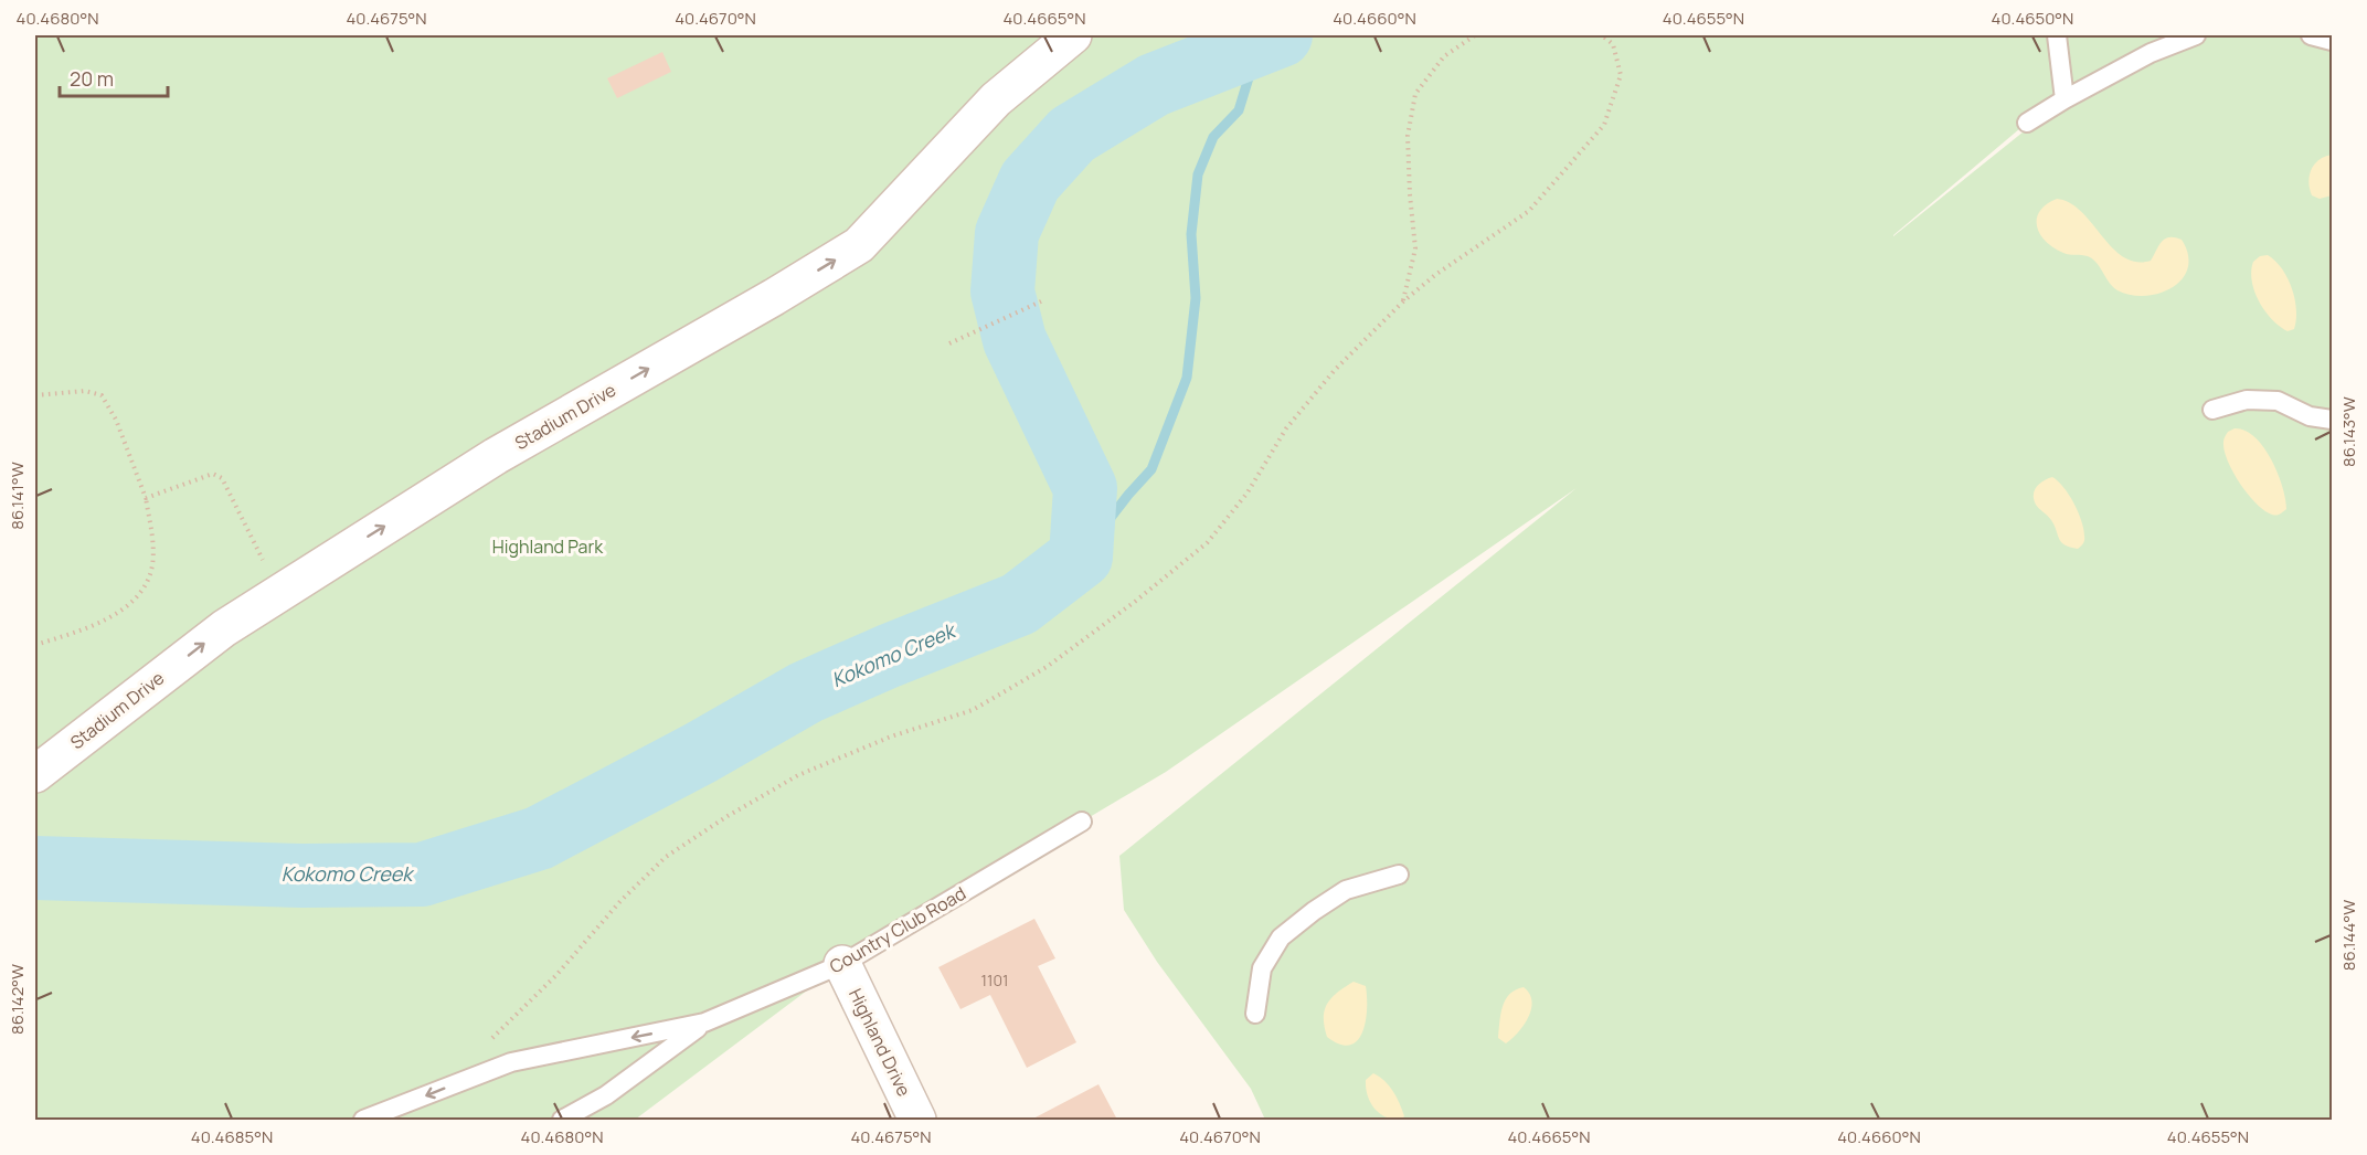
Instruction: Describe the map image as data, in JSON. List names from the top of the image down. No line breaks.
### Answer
{"streets":{"street":["Stadium Drive","Highland Drive"],"lane":["Country Club Road"]},"crossings":[["Country Club Road","Highland Drive"]],"one_way":["Stadium Drive"],"water":["Kokomo Creek"],"parks":["Highland Park"],"house_numbers":["1101"],"scale_bar":"20 m","coordinates":["40.4680°N","40.4675°N","40.4670°N","40.4665°N","40.4660°N","40.4655°N","40.4650°N","86.143°W","86.141°W","86.144°W","86.142°W","40.4685°N"]}
